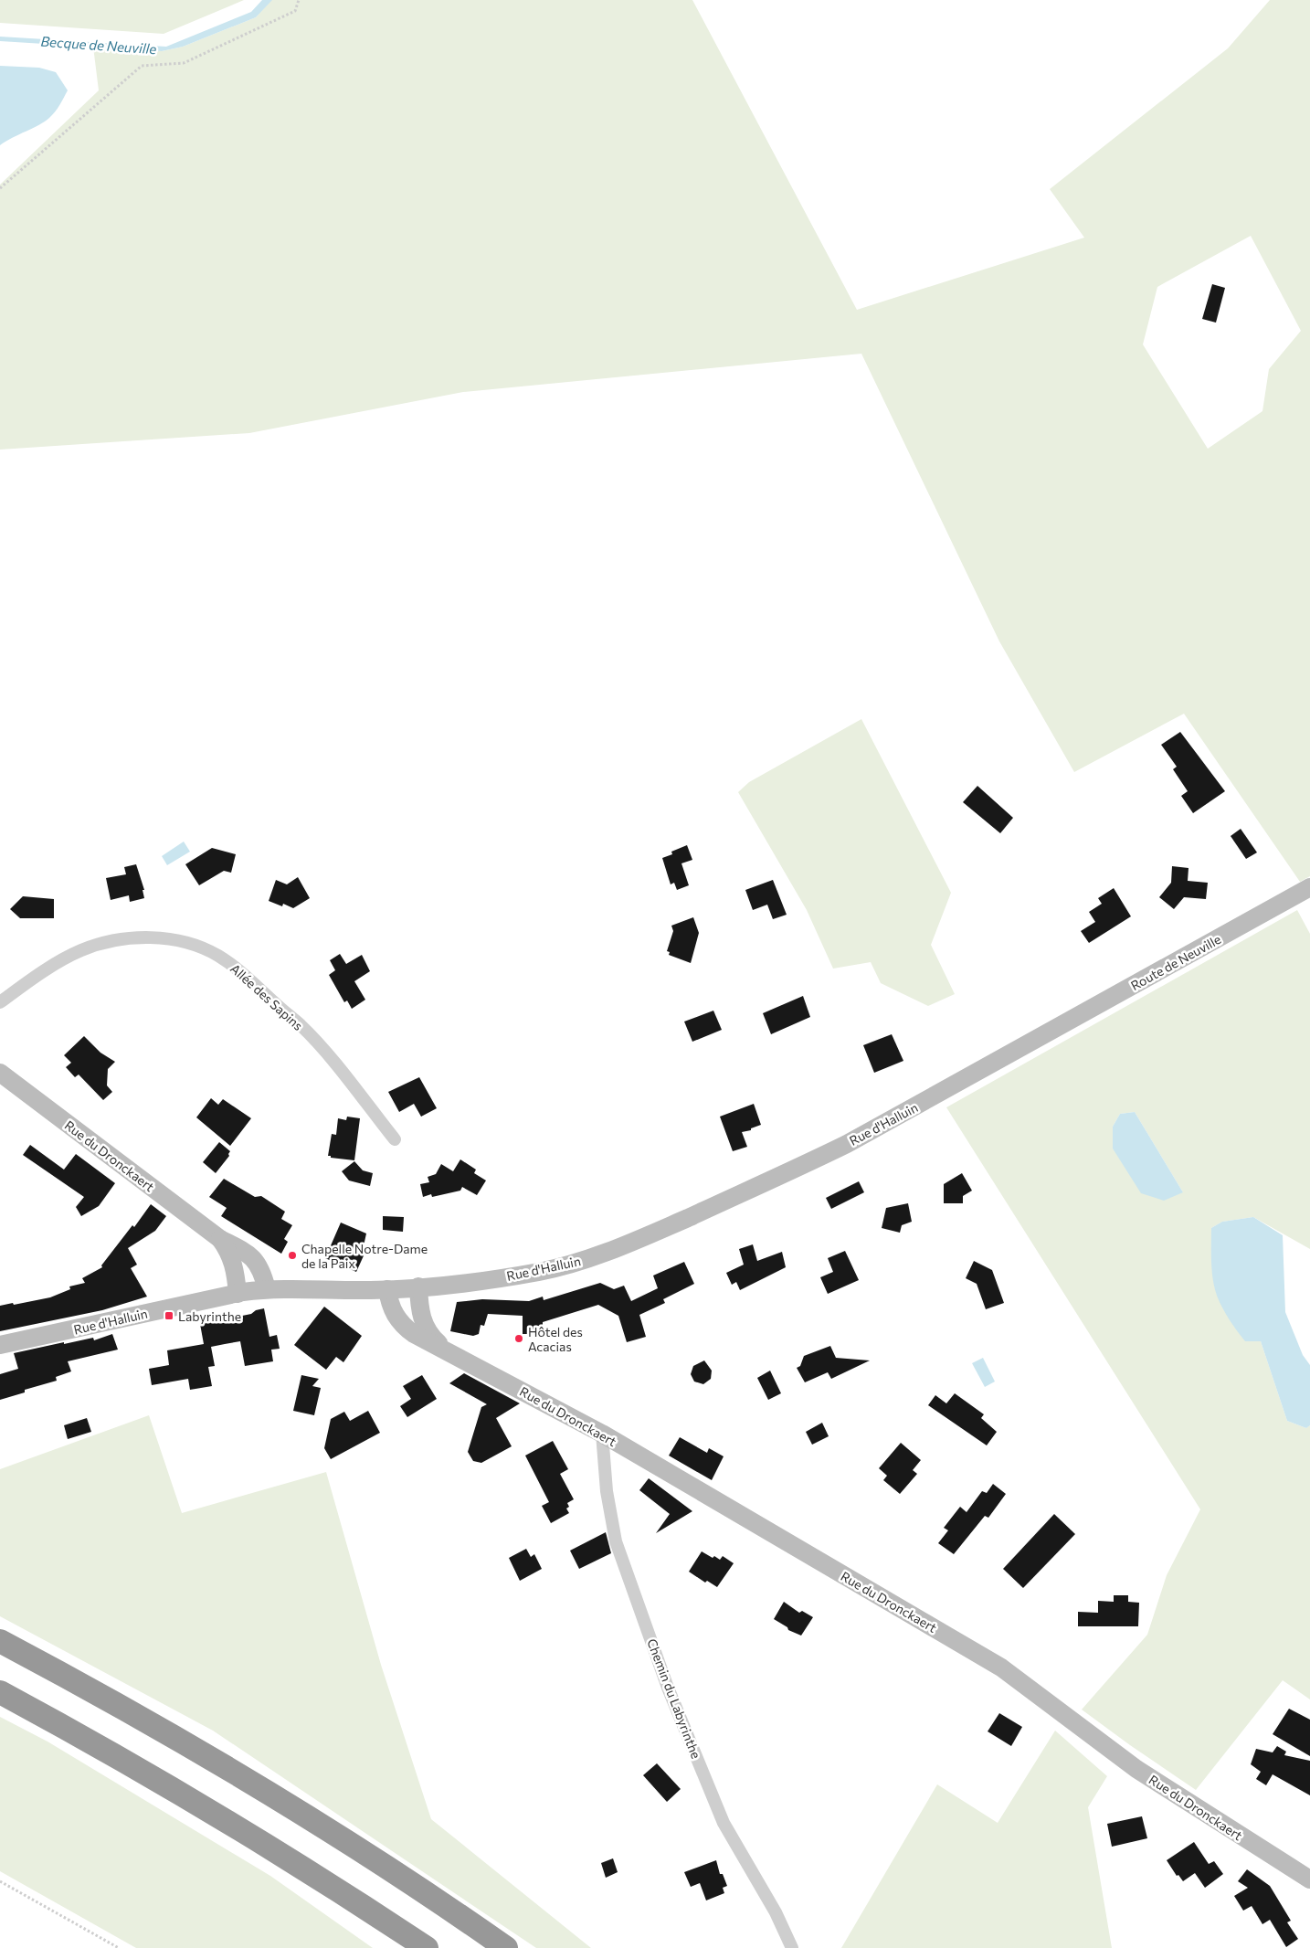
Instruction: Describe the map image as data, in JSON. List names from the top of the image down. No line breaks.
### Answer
{"streets":{"main road":["Route de Neuville","Rue d'Halluin","Rue du Dronckaert"],"street":["Allée des Sapins","Chemin du Labyrinthe"]},"crossings":[["Route de Neuville","Rue d'Halluin"],["Rue d'Halluin","Rue du Dronckaert"],["Rue du Dronckaert","Chemin du Labyrinthe"]],"water":["Becque de Neuville"],"places":{"other":["Chapelle Notre-Dame de la Paix","Hôtel des Acacias"],"transit":["Labyrinthe"]}}
